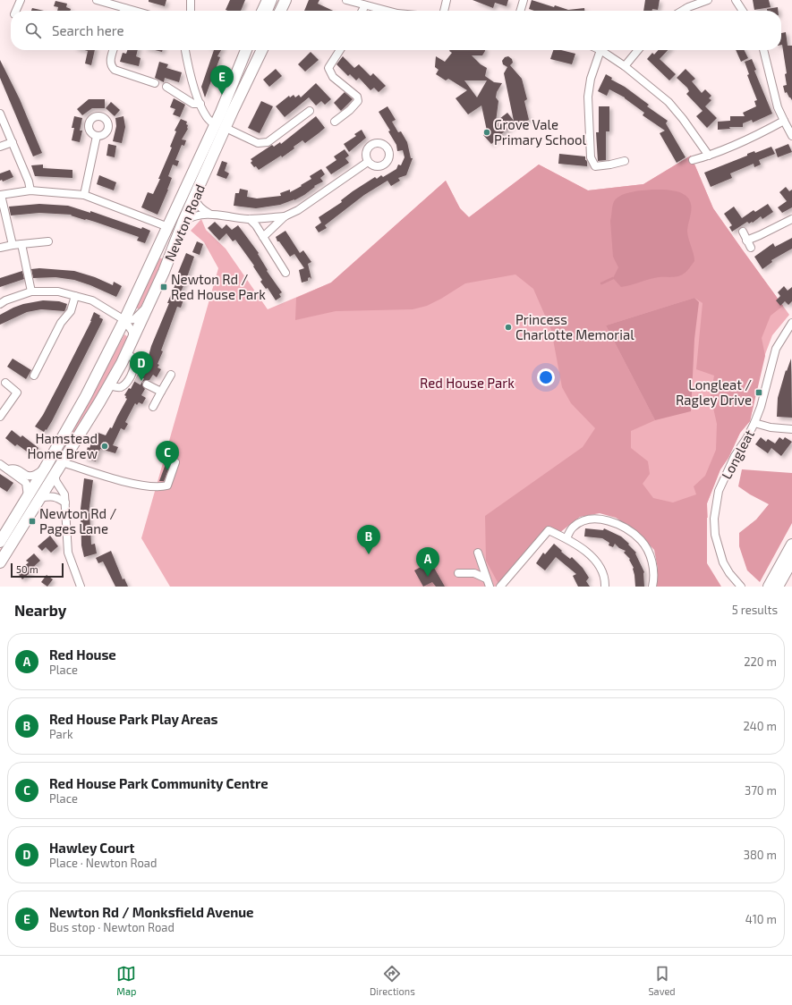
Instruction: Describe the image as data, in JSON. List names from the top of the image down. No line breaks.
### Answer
{"streets":{"highway":["Newton Road"],"street":["Longleat"]},"parks":["Red House Park"],"places":{"other":["Grove Vale Primary School","Princess Charlotte Memorial","Hamstead Home Brew"],"transit":["Newton Rd / Red House Park","Longleat / Ragley Drive","Newton Rd / Pages Lane"]},"scale_bar":"50 m","page":{"search":"Search here","pins":["E","D","C","B","A"],"scale":"50 m","heading":["Nearby","5 results"],"list":[{"mark":"A","name":"Red House","note":"Place","value":"220 m"},{"mark":"B","name":"Red House Park Play Areas","note":"Park","value":"240 m"},{"mark":"C","name":"Red House Park Community Centre","note":"Place","value":"370 m"},{"mark":"D","name":"Hawley Court","note":"Place · Newton Road","value":"380 m"},{"mark":"E","name":"Newton Rd / Monksfield Avenue","note":"Bus stop · Newton Road","value":"410 m"}],"nav":["Map","Directions","Saved"]}}
